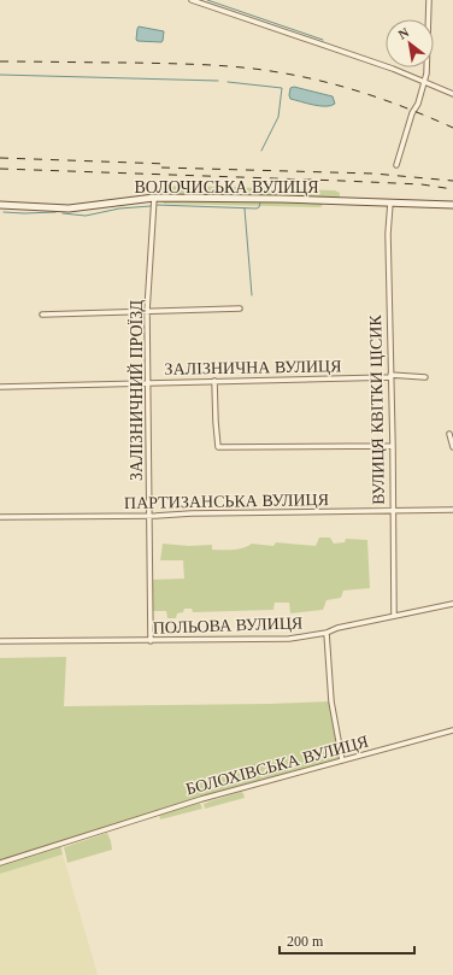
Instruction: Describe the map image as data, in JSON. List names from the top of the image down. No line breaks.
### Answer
{"streets":{"main road":["ВОЛОЧИСЬКА ВУЛИЦЯ"],"street":["ЗАЛІЗНИЧНА ВУЛИЦЯ","ЗАЛІЗНИЧНИЙ ПРОЇЗД","ВУЛИЦЯ КВІТКИ ЦІСИК","ПАРТИЗАНСЬКА ВУЛИЦЯ","ПОЛЬОВА ВУЛИЦЯ","БОЛОХІВСЬКА ВУЛИЦЯ"]},"crossings":[["ВОЛОЧИСЬКА ВУЛИЦЯ","ЗАЛІЗНИЧНИЙ ПРОЇЗД"],["ВОЛОЧИСЬКА ВУЛИЦЯ","ВУЛИЦЯ КВІТКИ ЦІСИК"],["ЗАЛІЗНИЧНА ВУЛИЦЯ","ЗАЛІЗНИЧНИЙ ПРОЇЗД"],["ЗАЛІЗНИЧНА ВУЛИЦЯ","ВУЛИЦЯ КВІТКИ ЦІСИК"],["ЗАЛІЗНИЧНИЙ ПРОЇЗД","ПАРТИЗАНСЬКА ВУЛИЦЯ"],["ЗАЛІЗНИЧНИЙ ПРОЇЗД","ПОЛЬОВА ВУЛИЦЯ"],["ВУЛИЦЯ КВІТКИ ЦІСИК","ПАРТИЗАНСЬКА ВУЛИЦЯ"],["ВУЛИЦЯ КВІТКИ ЦІСИК","ПОЛЬОВА ВУЛИЦЯ"]],"scale_bar":"200 m","north":"top left"}
